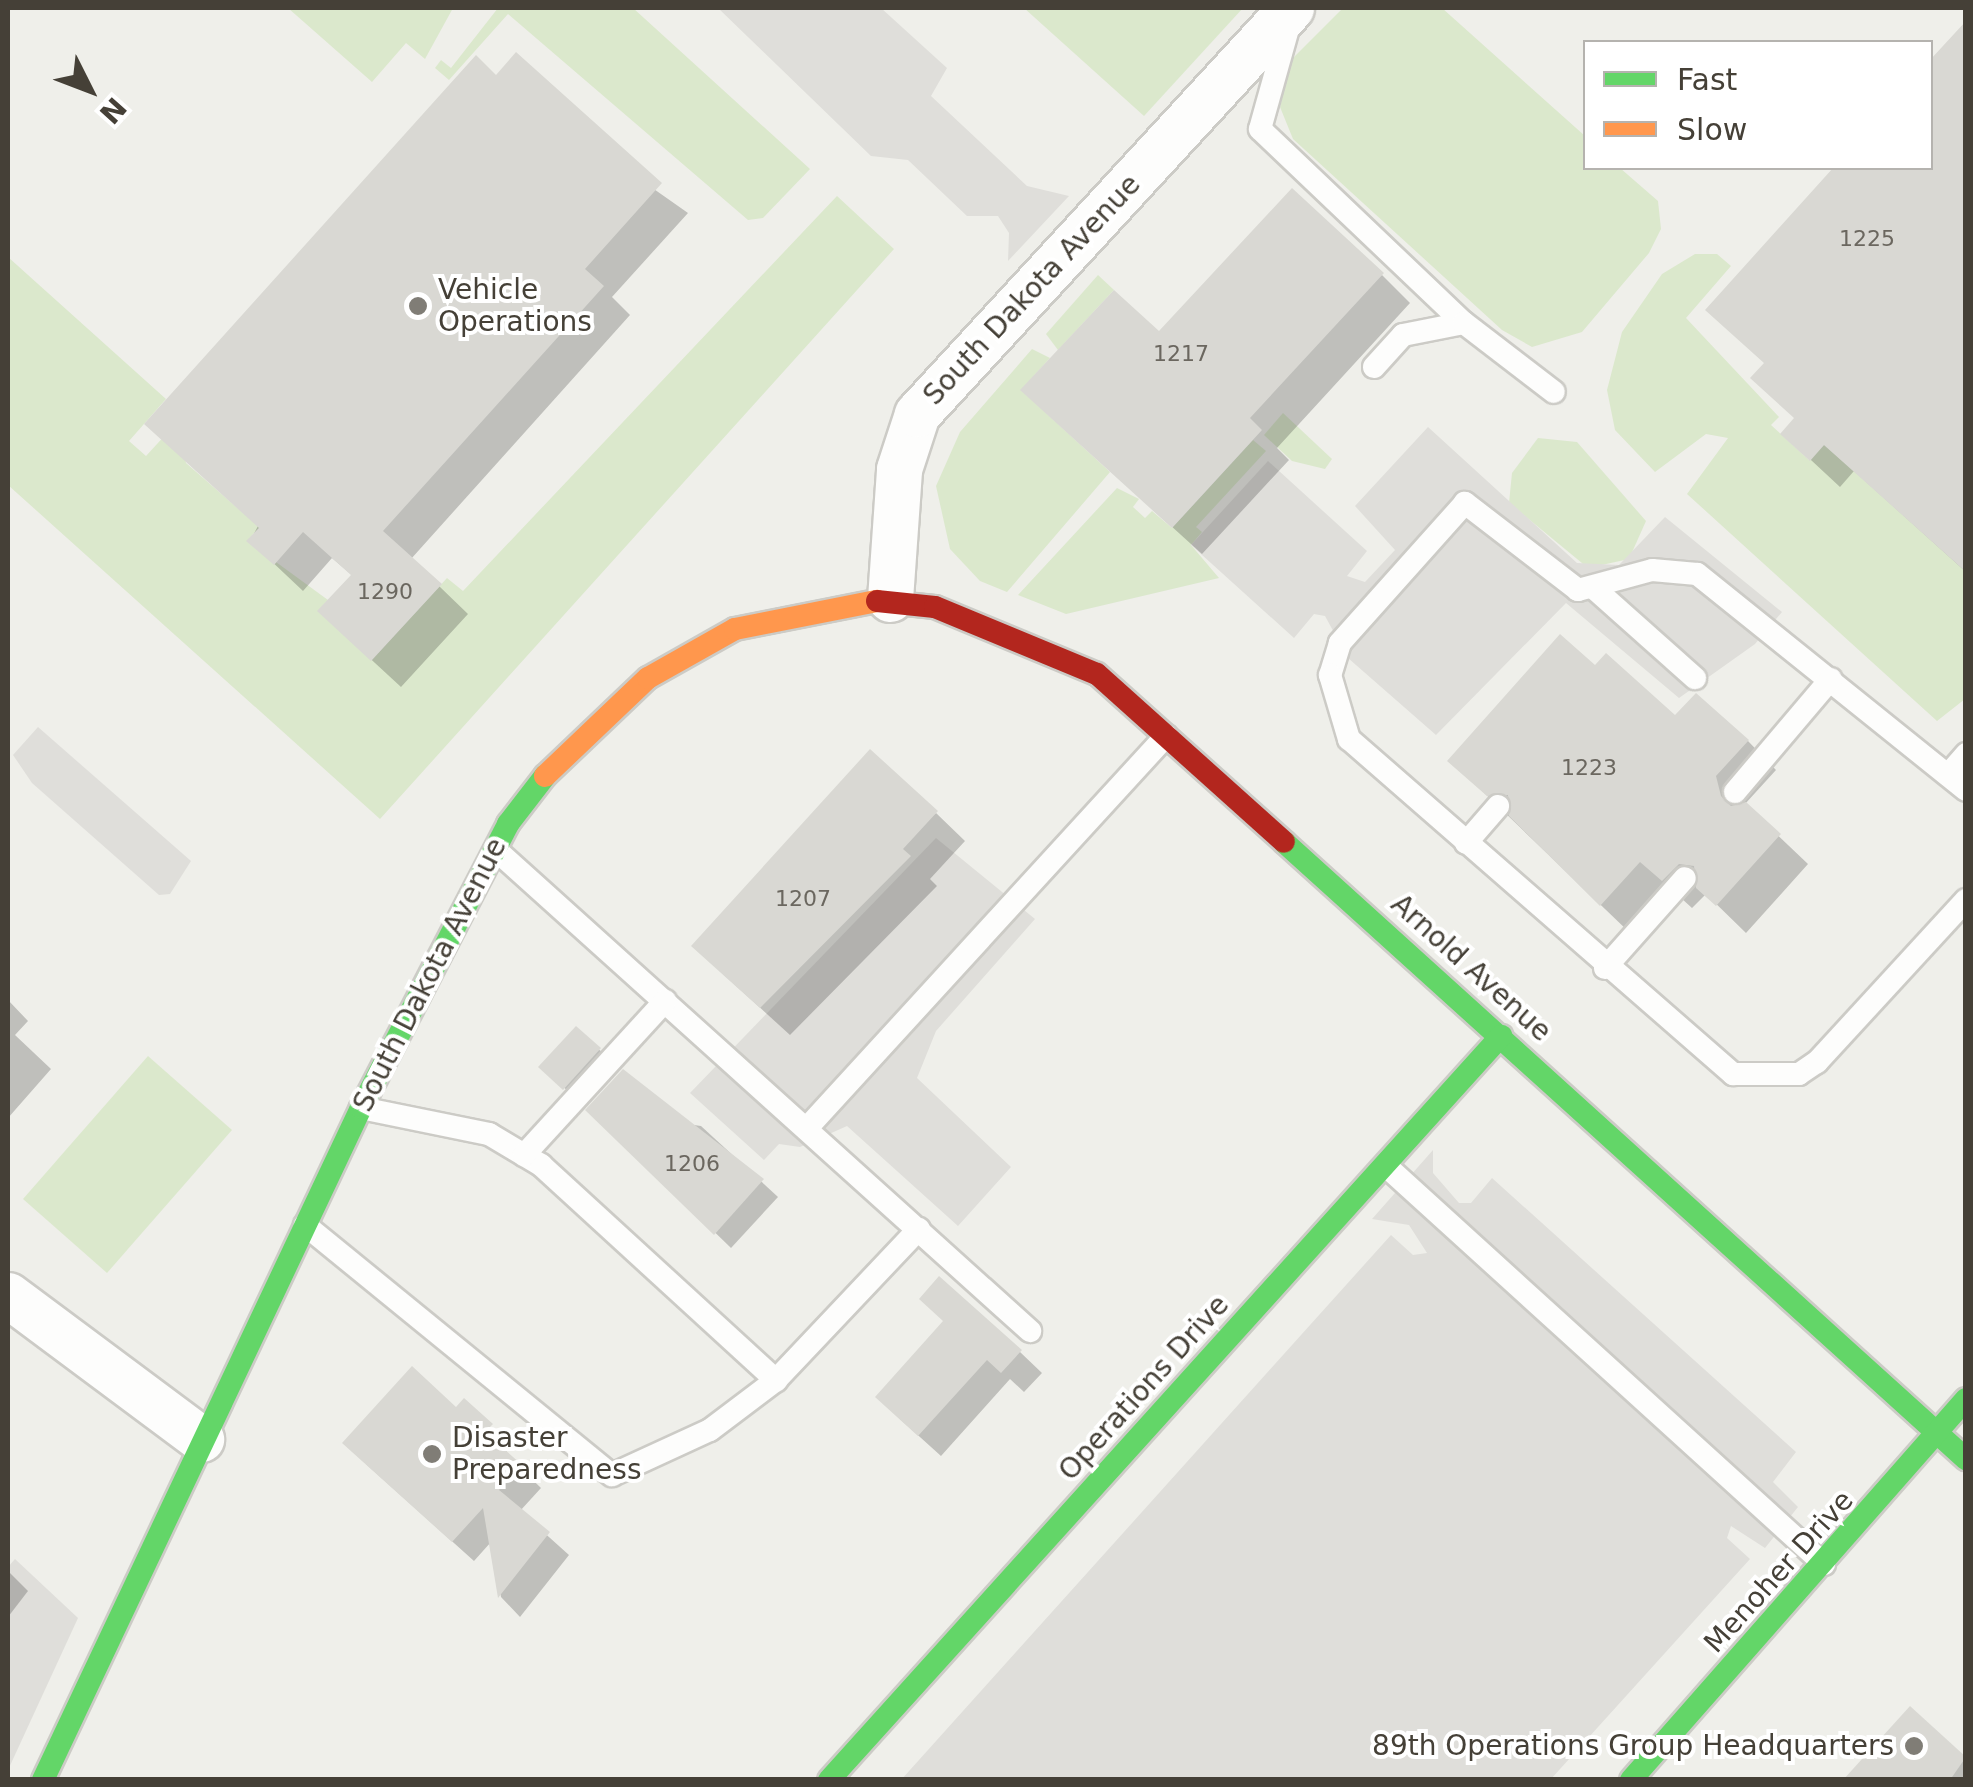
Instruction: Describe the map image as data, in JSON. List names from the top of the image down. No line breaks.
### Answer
{"streets":{"street":["South Dakota Avenue","Arnold Avenue","Operations Drive","Menoher Drive"]},"crossings":[["South Dakota Avenue","Arnold Avenue"],["Arnold Avenue","Operations Drive"],["Arnold Avenue","Menoher Drive"]],"places":["Vehicle Operations","Disaster Preparedness","89th Operations Group Headquarters"],"house_numbers":["1225","1217","1290","1223","1207","1206"],"legend":["Fast","Slow"],"north":"bottom right"}
